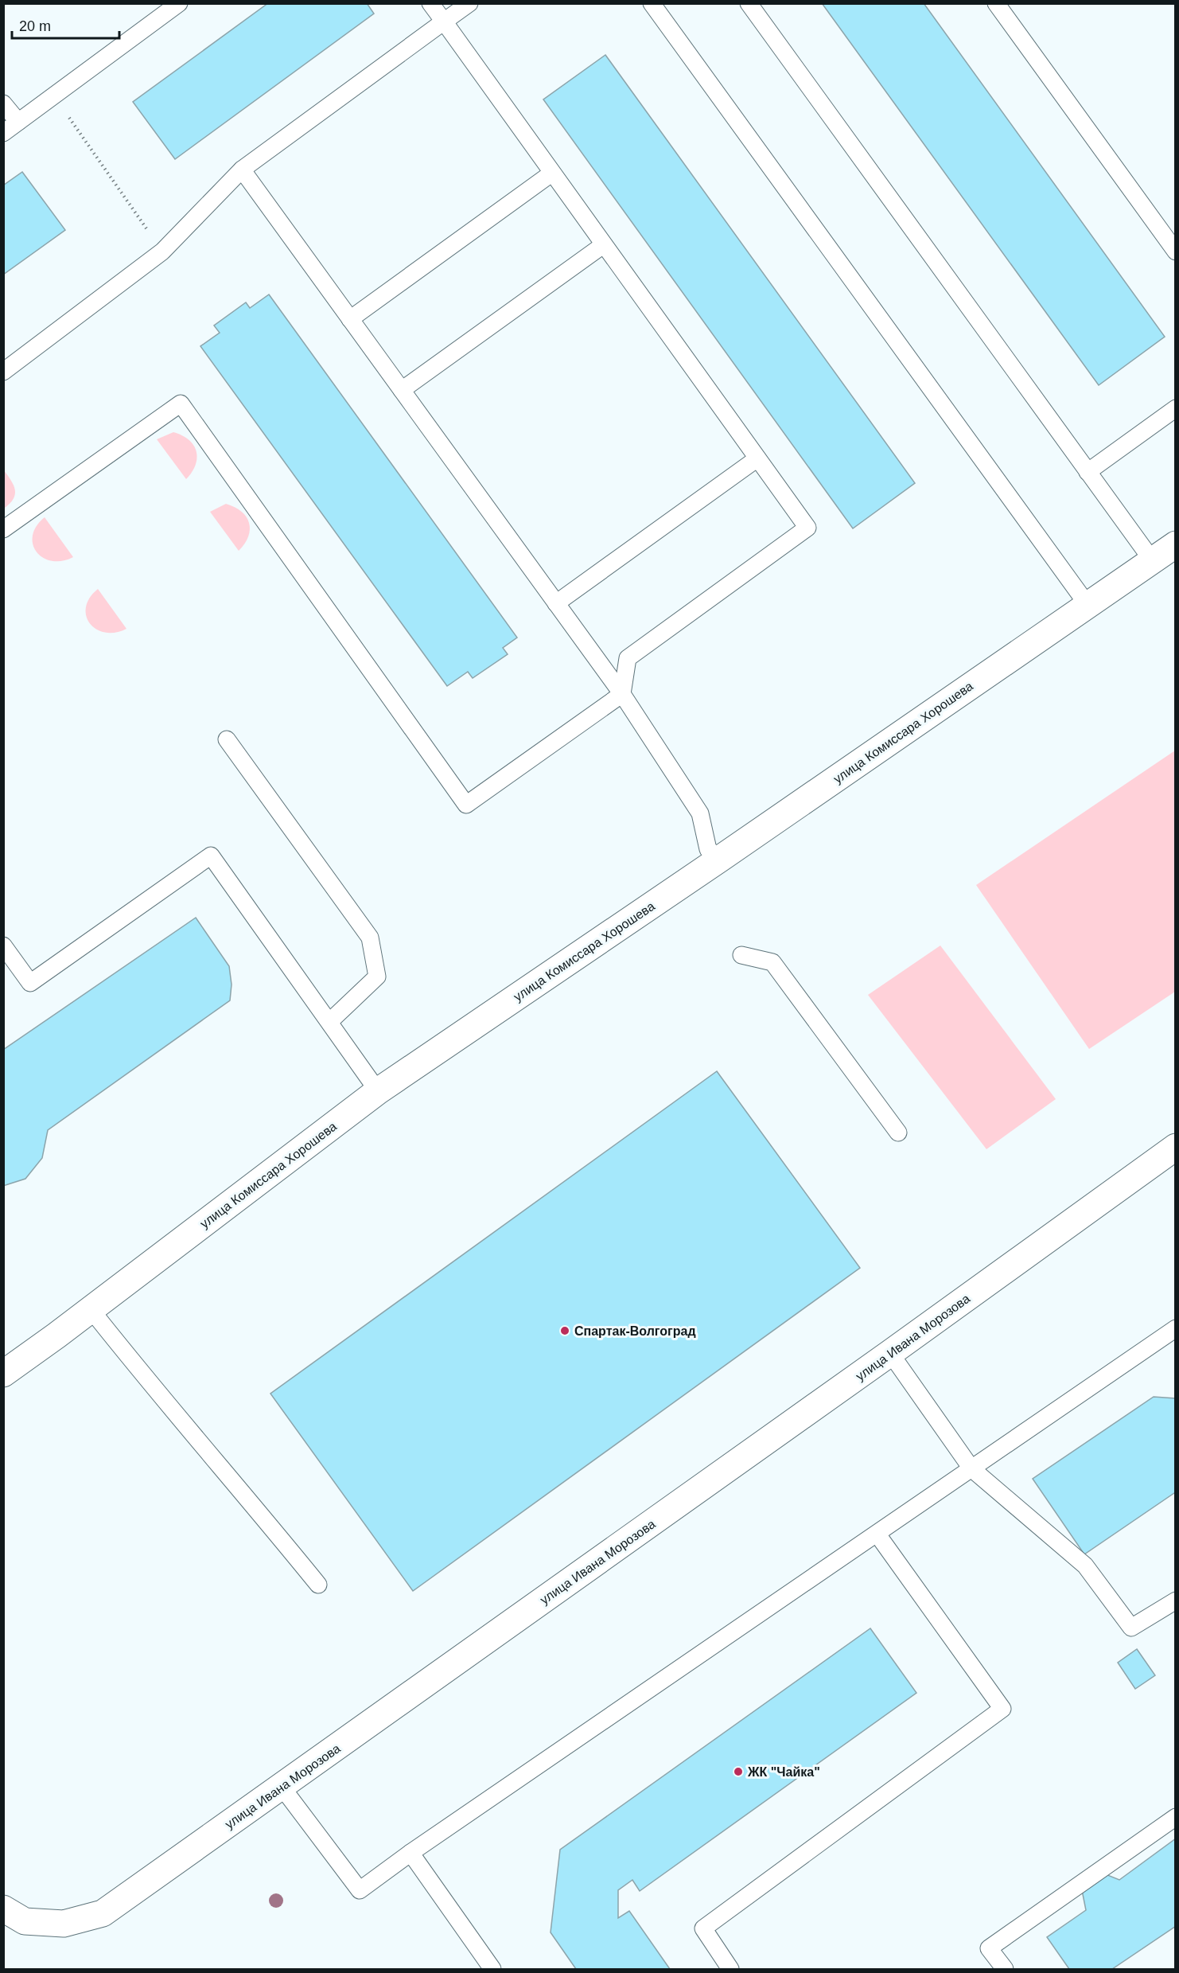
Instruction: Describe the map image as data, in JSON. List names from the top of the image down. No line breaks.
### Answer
{"streets":{"street":["улица Комиссара Хорошева","улица Ивана Морозова"]},"places":["Спартак-Волгоград","ЖК \"Чайка\""],"scale_bar":"20 m"}
